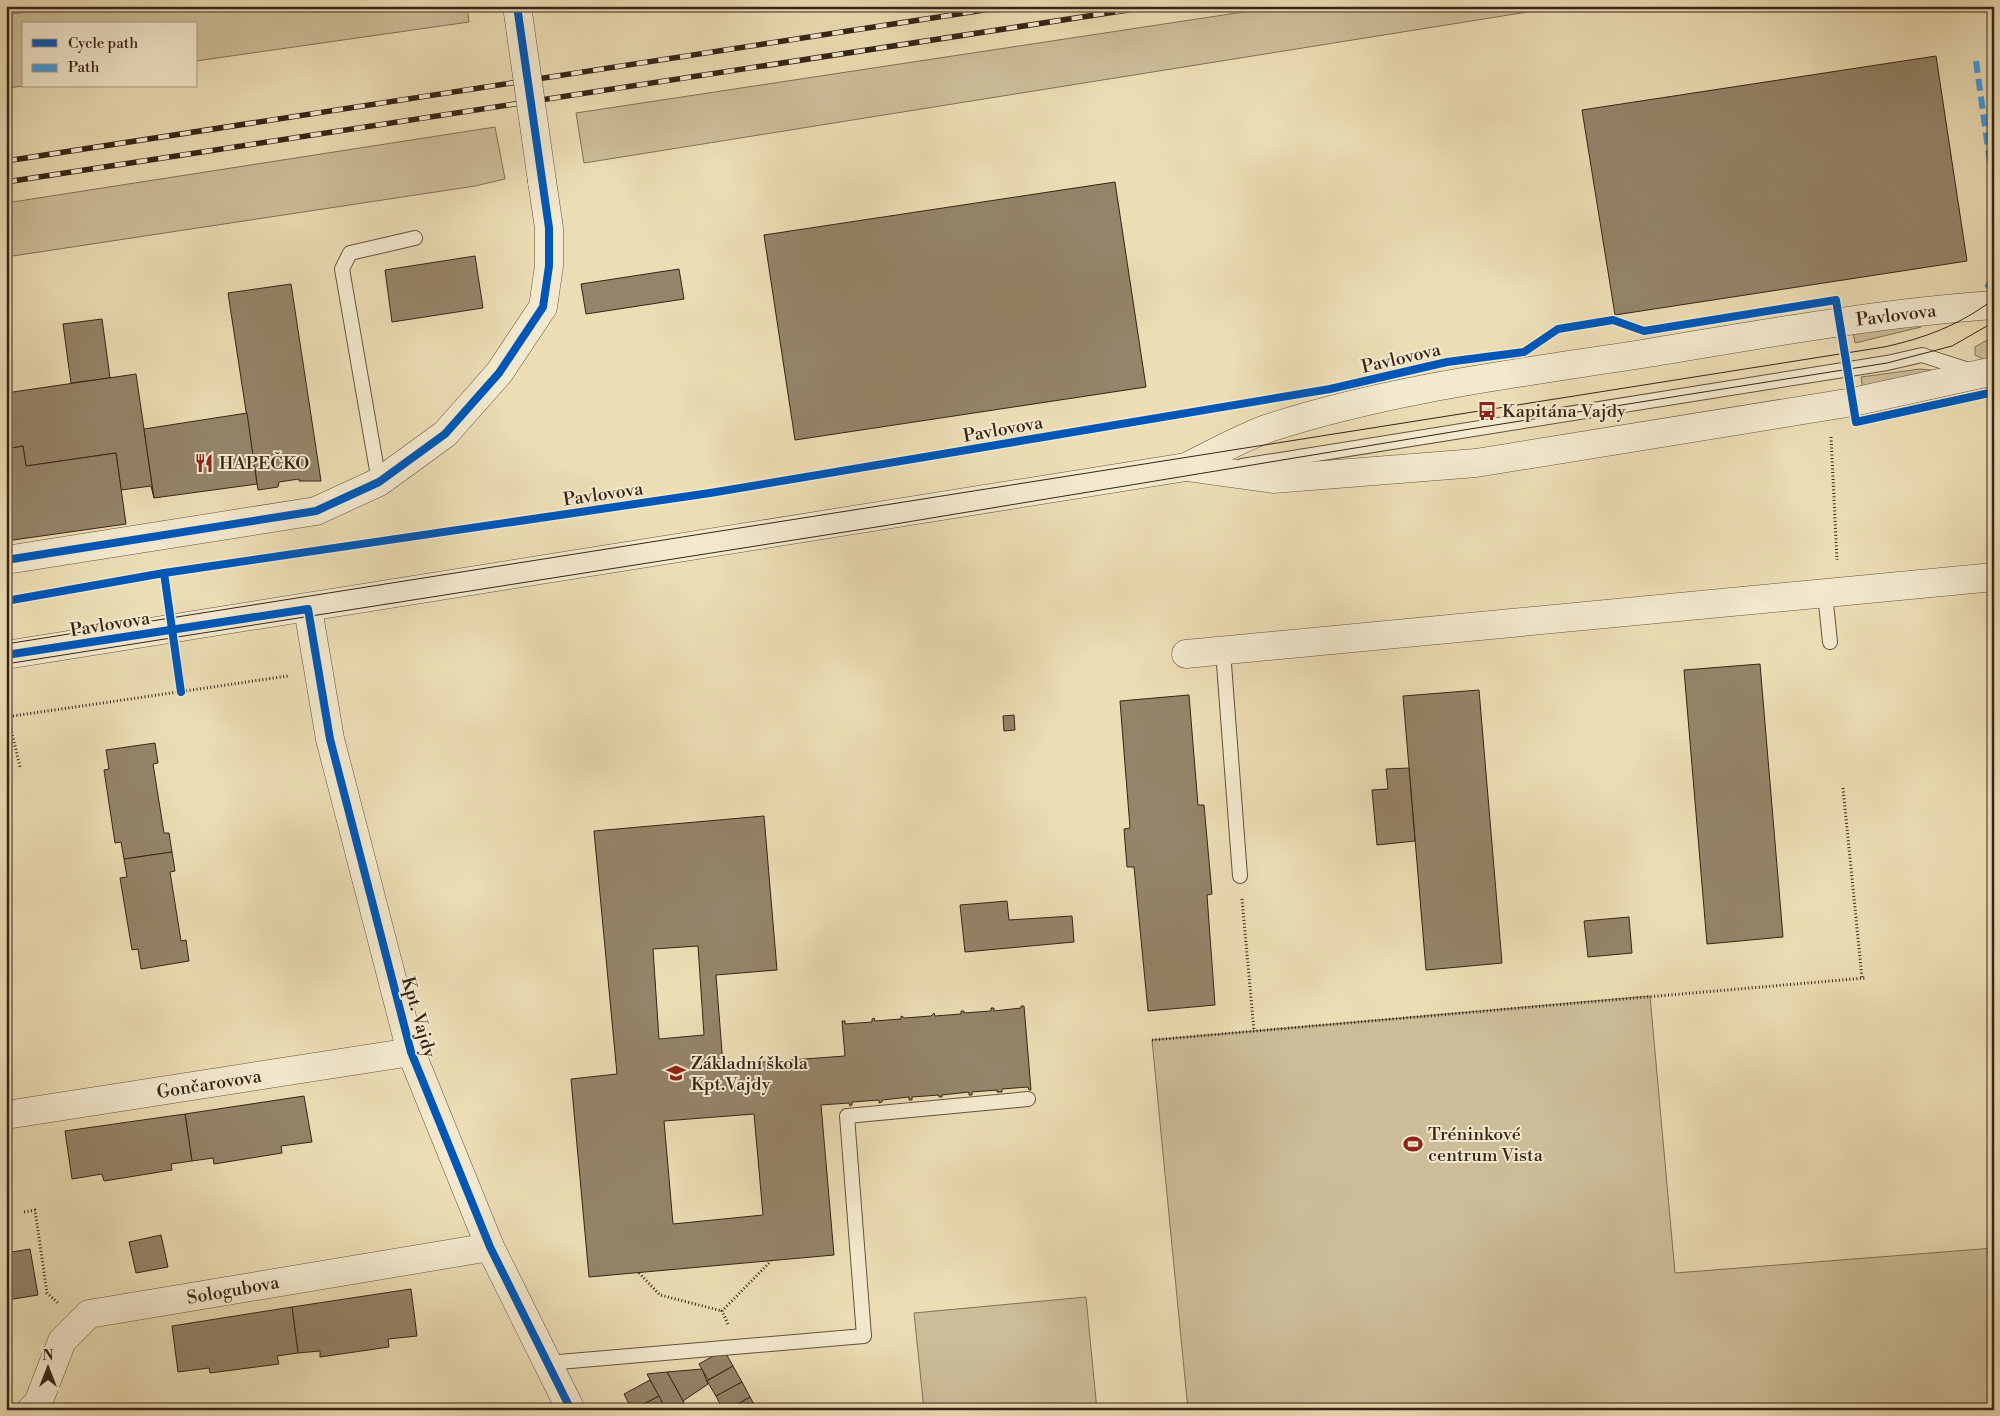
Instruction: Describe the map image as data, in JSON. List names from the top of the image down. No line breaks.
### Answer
{"streets":{"street":["Pavlovova","Kpt. Vajdy","Gončarovova","Sologubova"]},"crossings":[["Pavlovova","Kpt. Vajdy"],["Kpt. Vajdy","Gončarovova"],["Kpt. Vajdy","Sologubova"]],"places":{"bus stop":["Kapitána Vajdy"],"restaurant":["HAPEČKO"],"school or university":["Základní škola Kpt.Vajdy"],"sports":["Tréninkové centrum Vista"]},"legend":["Cycle path","Path"],"north":"top"}
